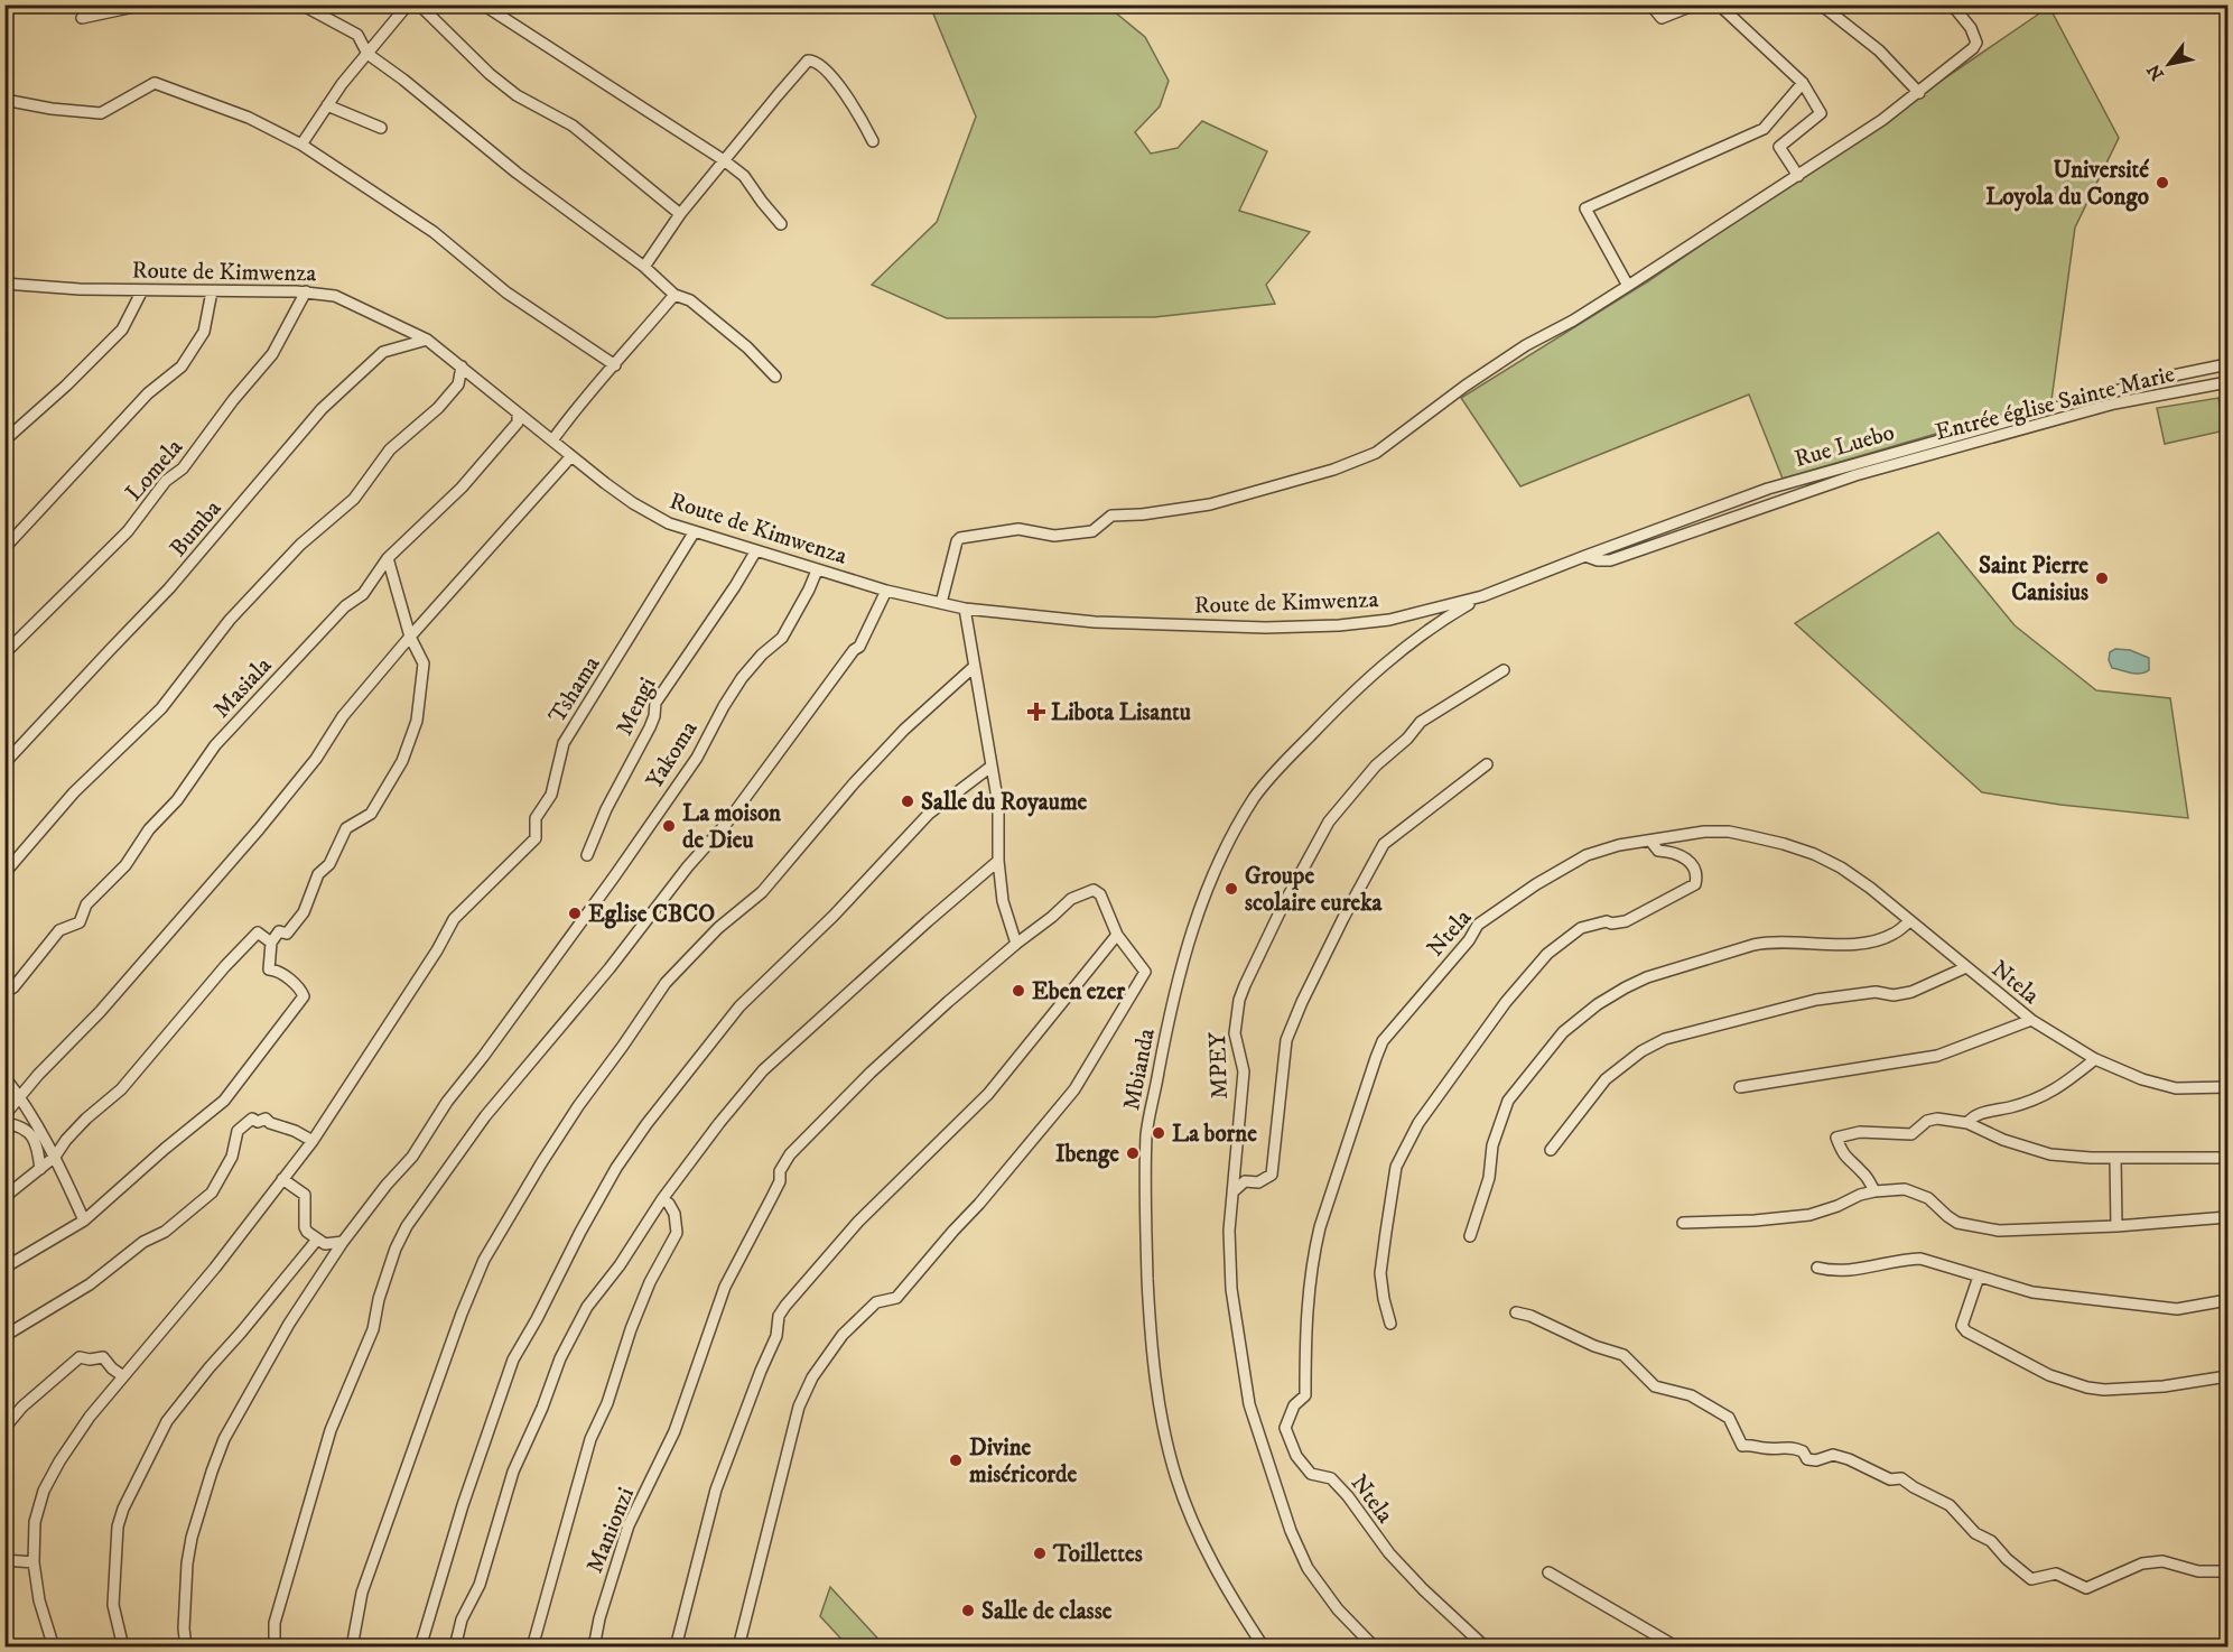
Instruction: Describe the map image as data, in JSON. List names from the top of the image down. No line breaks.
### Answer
{"streets":{"street":["Route de Kimwenza","Entrée église Sainte Marie","Rue Luebo","Lomela","Bumba","Masiala","Tshama","Mengi","Yakoma","Ntela","MPEY","Mbianda","Manionzi"]},"crossings":[["Route de Kimwenza","Rue Luebo"],["Route de Kimwenza","Lomela"],["Route de Kimwenza","Bumba"],["Route de Kimwenza","Masiala"],["Route de Kimwenza","Tshama"],["Route de Kimwenza","Mengi"],["Route de Kimwenza","Yakoma"],["Route de Kimwenza","Mbianda"],["Entrée église Sainte Marie","Rue Luebo"],["Rue Luebo","Mbianda"]],"places":{"other":["Université Loyola du Congo","Saint Pierre Canisius","Salle du Royaume","La moison de Dieu","Groupe scolaire eureka","Eglise CBCO","Eben ezer","La borne","Ibenge","Divine miséricorde","Toillettes","Salle de classe"],"health":["Libota Lisantu"]},"north":"bottom left"}
